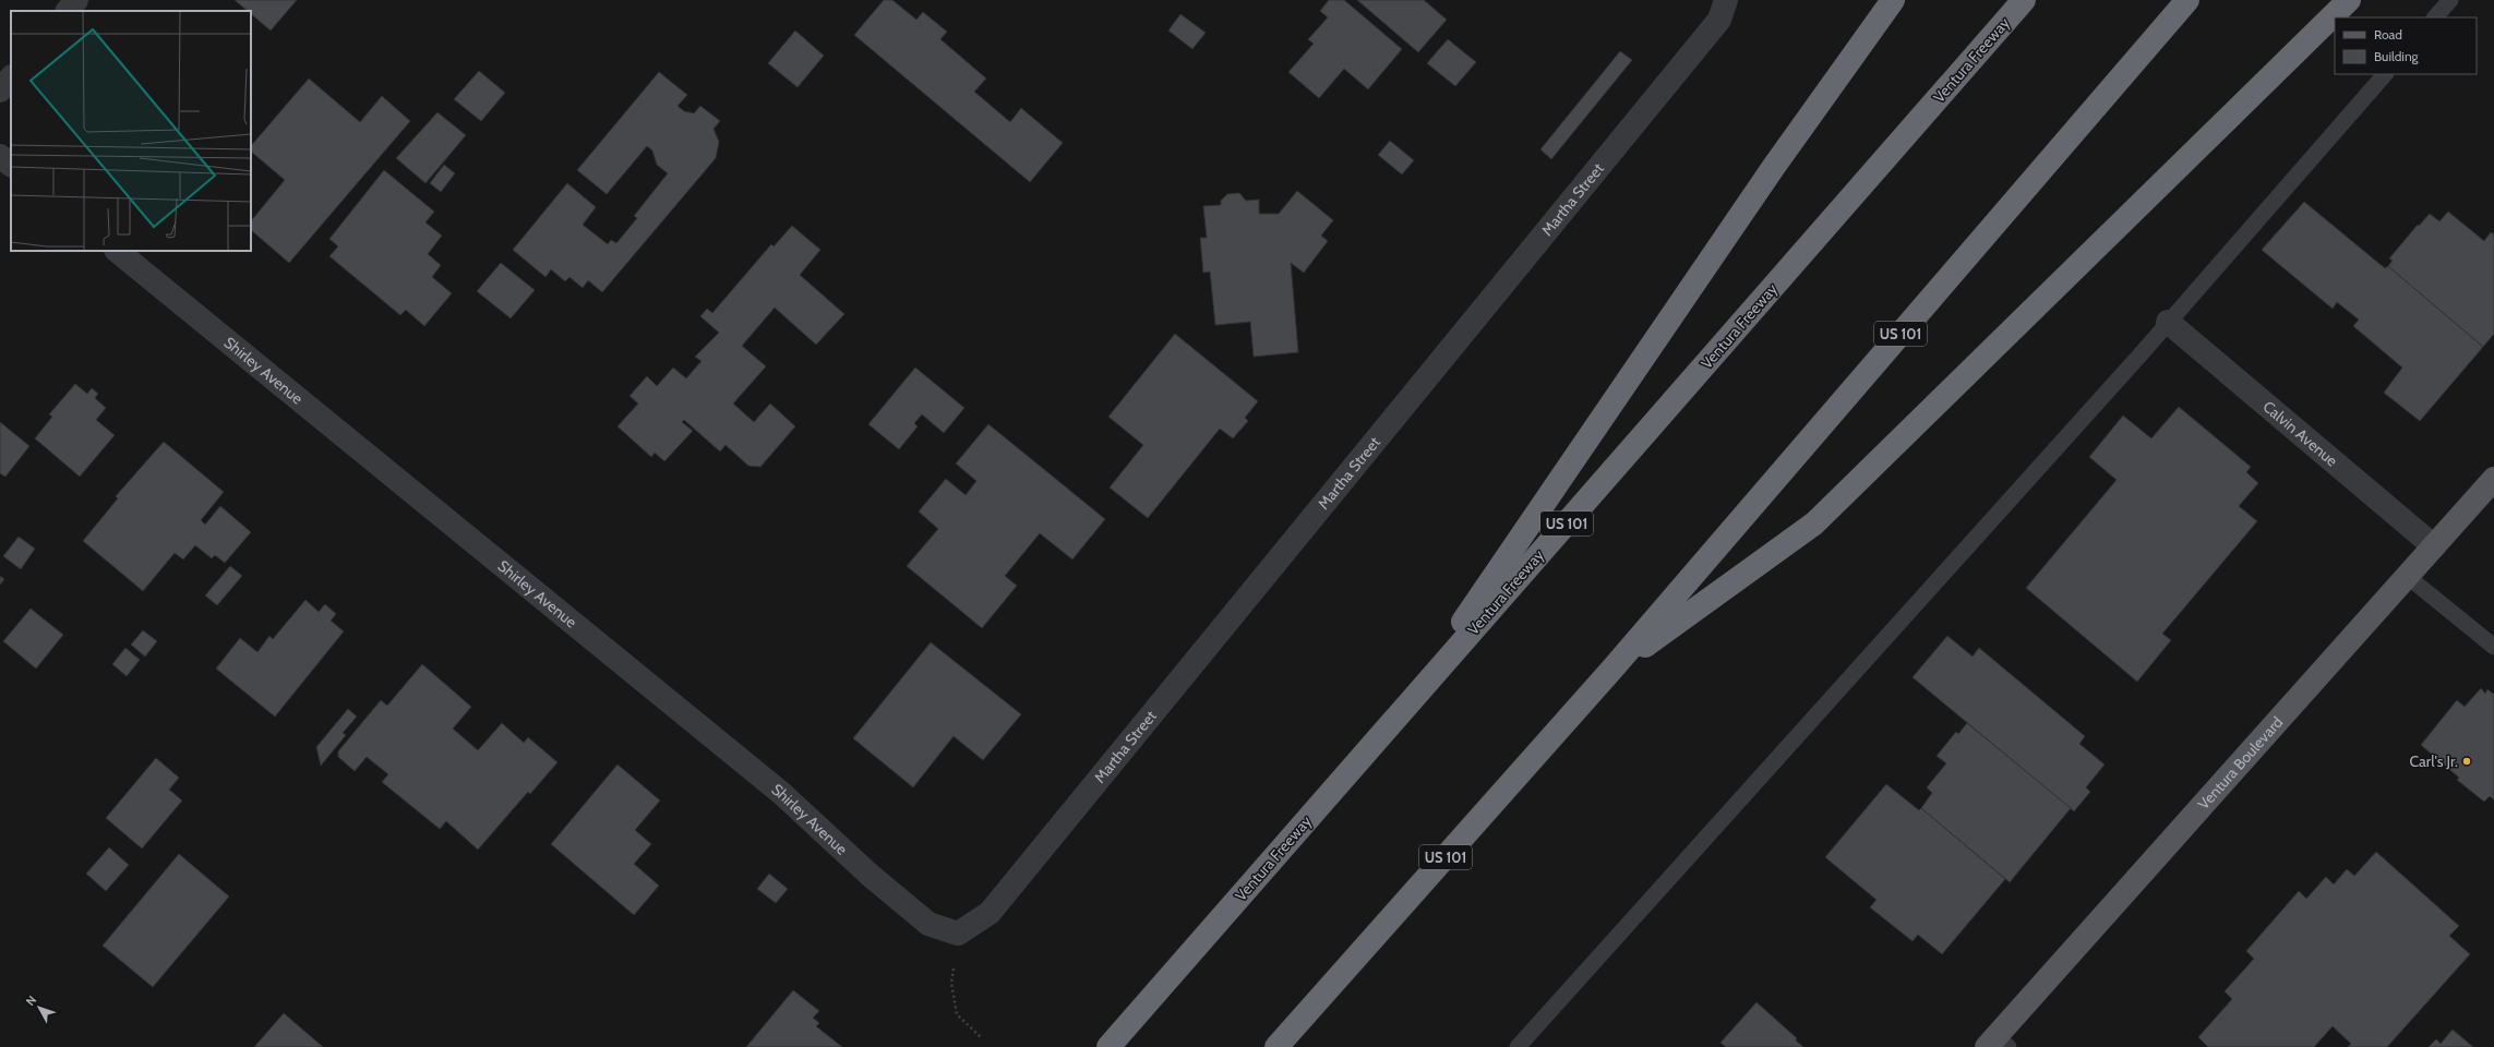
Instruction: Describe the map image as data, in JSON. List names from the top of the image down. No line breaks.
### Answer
{"streets":{"highway":["Ventura Freeway","US 101"],"main road":["Ventura Boulevard"],"street":["Martha Street","Shirley Avenue","Calvin Avenue"]},"crossings":[["Martha Street","Shirley Avenue"],["Calvin Avenue","Ventura Boulevard"]],"places":["Carl's Jr."],"legend":["Road","Building"],"north":"top left"}
